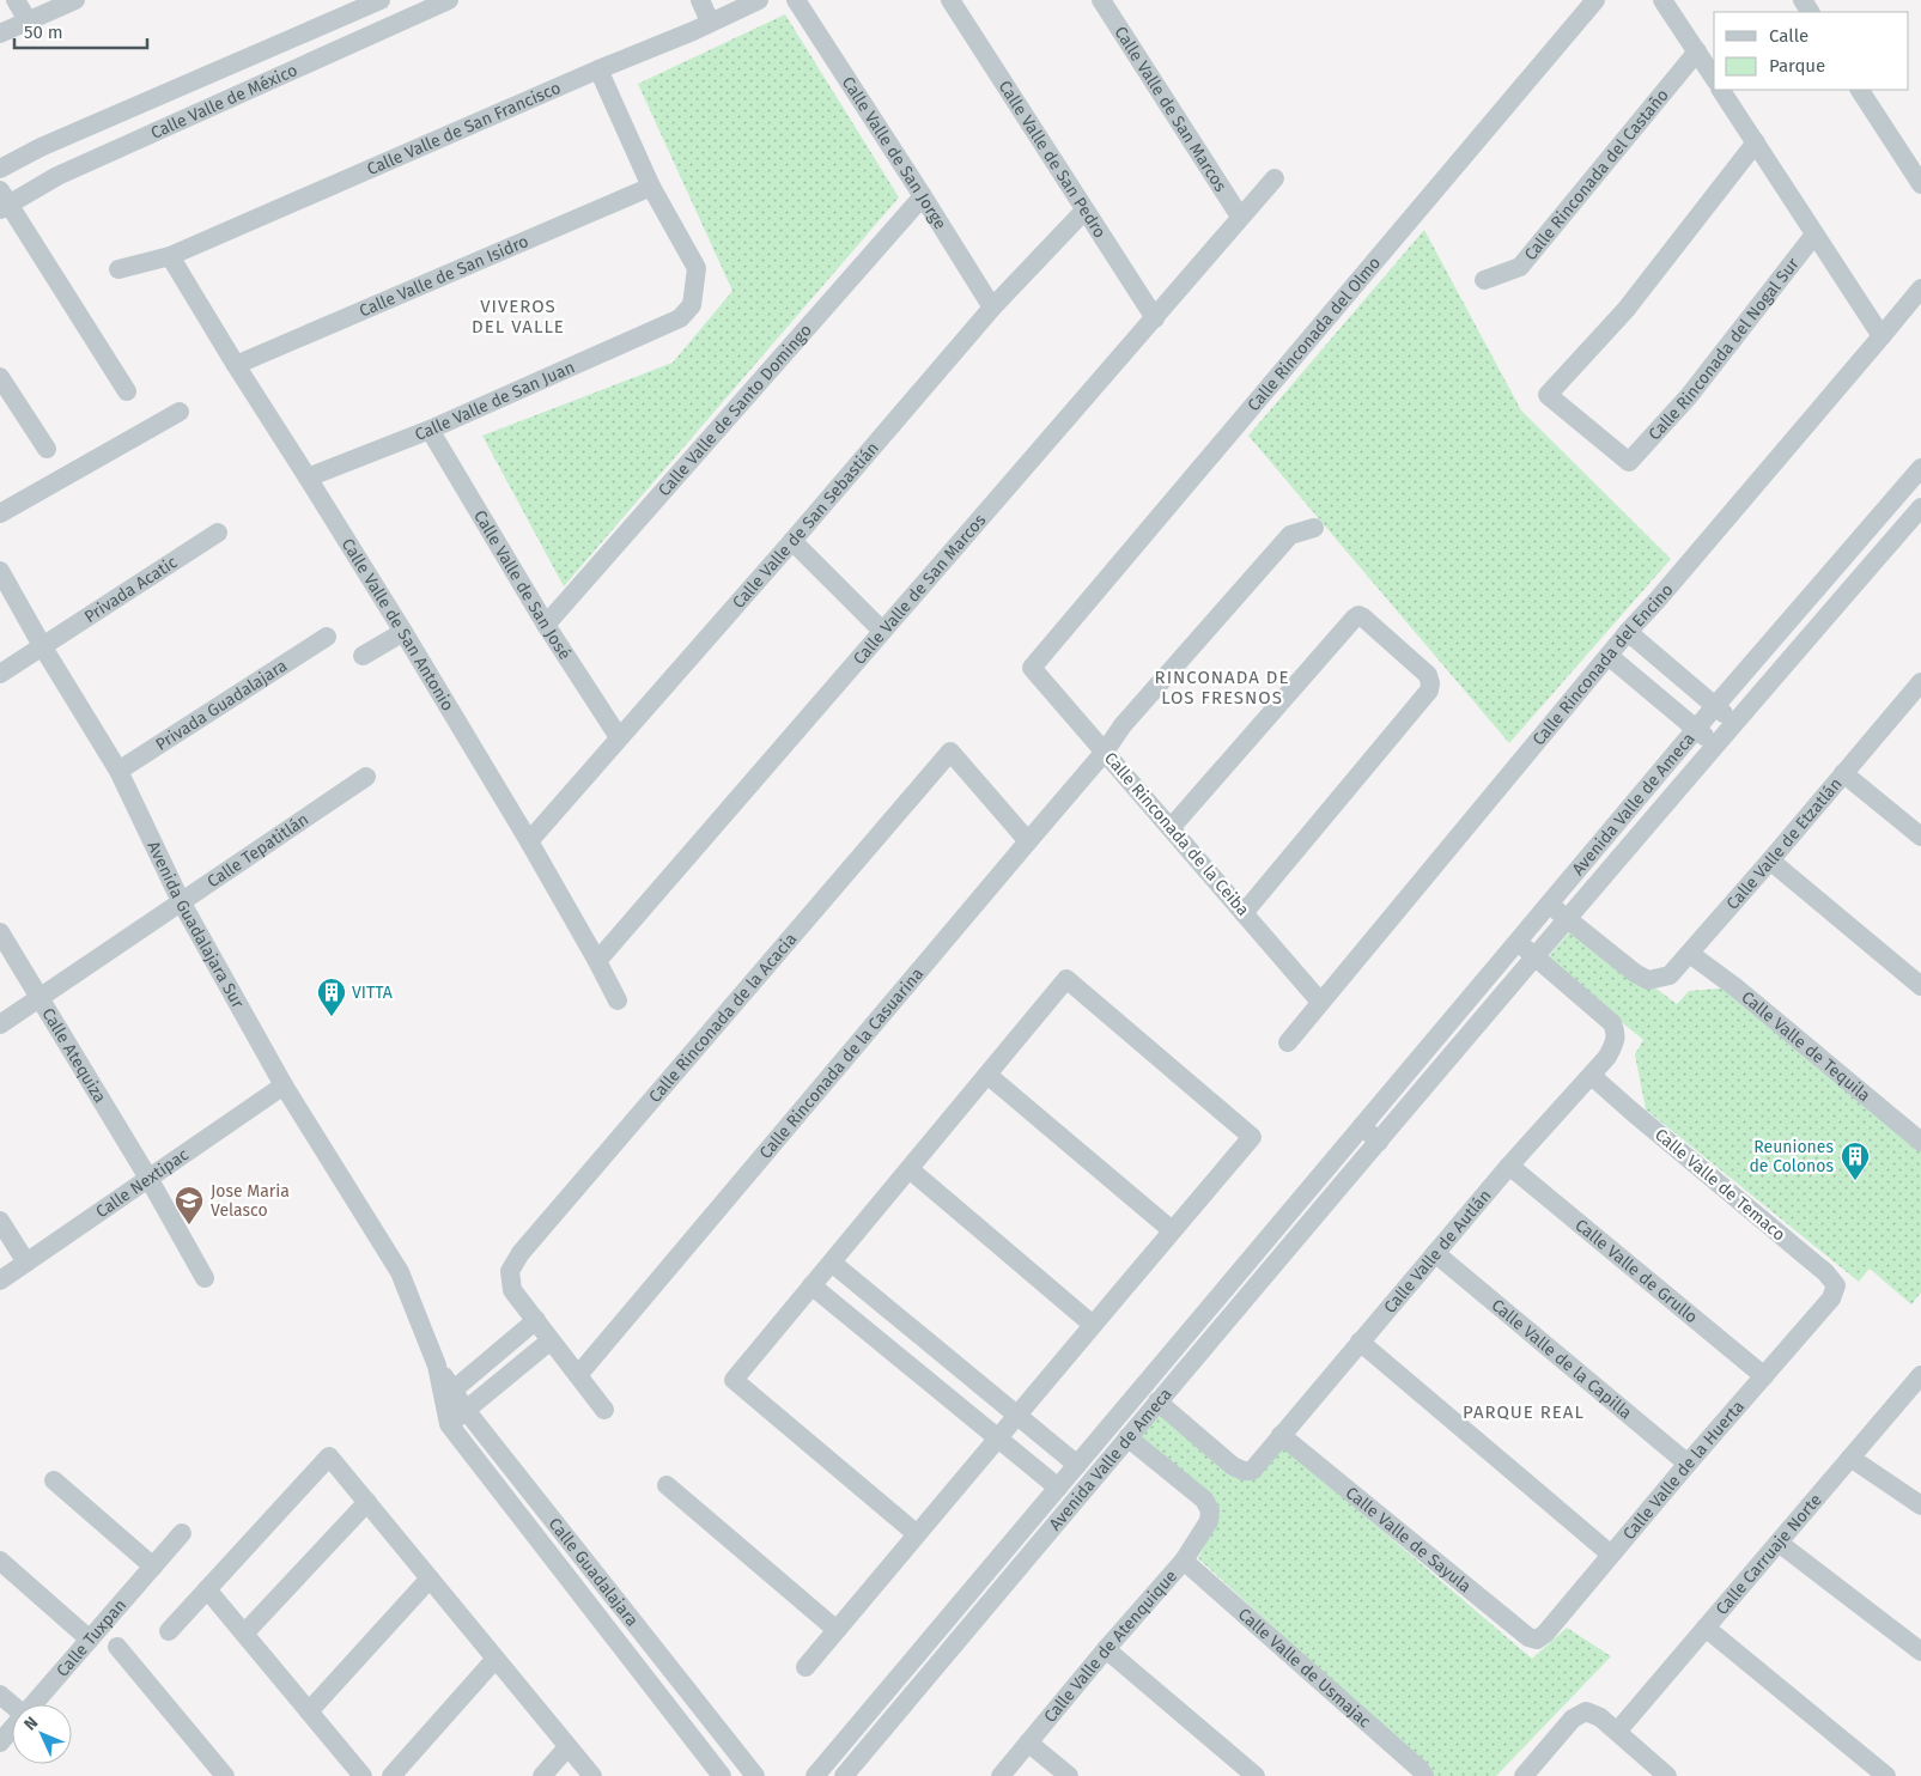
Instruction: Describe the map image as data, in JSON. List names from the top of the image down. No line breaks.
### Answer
{"streets":{"street":["Calle Valle de México","Calle Valle de San Marcos","Calle Valle de San Francisco","Calle Valle de San Jorge","Calle Valle de San Pedro","Calle Rinconada del Castaño","Calle Valle de San Isidro","Calle Rinconada del Olmo","Calle Rinconada del Nogal Sur","Calle Valle de San Juan","Calle Valle de Santo Domingo","Calle Valle de San Sebastián","Calle Valle de San José","Privada Acatic","Calle Valle de San Antonio","Calle Rinconada del Encino","Privada Guadalajara","Avenida Valle de Ameca","Calle Rinconada de la Ceiba","Calle Valle de Etzatlán","Calle Tepatitlán","Avenida Guadalajara Sur","Calle Rinconada de la Acacia","Calle Valle de Tequila","Calle Atequiza","Calle Rinconada de la Casuarina","Calle Nextipac","Calle Valle de Temaco","Calle Valle de Autlán","Calle Valle de Grullo","Calle Valle de la Capilla","Calle Valle de la Huerta","Calle Valle de Sayula","Calle Carruaje Norte","Calle Guadalajara","Calle Tuxpan","Calle Valle de Atenquique","Calle Valle de Usmajac"]},"crossings":[["Calle Valle de San Marcos","Calle Valle de San Pedro"],["Calle Valle de San Marcos","Calle Valle de San Antonio"],["Calle Valle de San Francisco","Calle Valle de San Antonio"],["Calle Valle de San Jorge","Calle Valle de Santo Domingo"],["Calle Valle de San Jorge","Calle Valle de San Sebastián"],["Calle Valle de San Pedro","Calle Valle de San Sebastián"],["Calle Valle de San Isidro","Calle Valle de San Juan"],["Calle Valle de San Isidro","Calle Valle de San Antonio"],["Calle Rinconada del Olmo","Calle Rinconada de la Ceiba"],["Calle Valle de San Juan","Calle Valle de San José"],["Calle Valle de San Juan","Calle Valle de San Antonio"],["Calle Valle de Santo Domingo","Calle Valle de San José"],["Calle Valle de San Sebastián","Calle Valle de San José"],["Calle Valle de San Sebastián","Calle Valle de San Antonio"],["Privada Acatic","Avenida Guadalajara Sur"],["Calle Rinconada del Encino","Calle Rinconada de la Ceiba"],["Privada Guadalajara","Avenida Guadalajara Sur"],["Avenida Valle de Ameca","Calle Valle de Etzatlán"],["Avenida Valle de Ameca","Calle Valle de Autlán"],["Avenida Valle de Ameca","Calle Valle de Atenquique"],["Calle Rinconada de la Ceiba","Calle Rinconada de la Casuarina"],["Calle Valle de Etzatlán","Calle Valle de Tequila"],["Calle Tepatitlán","Avenida Guadalajara Sur"],["Calle Tepatitlán","Calle Atequiza"],["Avenida Guadalajara Sur","Calle Nextipac"],["Avenida Guadalajara Sur","Calle Guadalajara"],["Calle Rinconada de la Acacia","Calle Rinconada de la Casuarina"],["Calle Atequiza","Calle Nextipac"],["Calle Valle de Temaco","Calle Valle de Autlán"],["Calle Valle de Temaco","Calle Valle de la Huerta"],["Calle Valle de Autlán","Calle Valle de Grullo"],["Calle Valle de Autlán","Calle Valle de la Capilla"],["Calle Valle de Autlán","Calle Valle de Sayula"],["Calle Valle de Grullo","Calle Valle de la Huerta"],["Calle Valle de la Capilla","Calle Valle de la Huerta"],["Calle Valle de la Huerta","Calle Valle de Sayula"],["Calle Valle de Atenquique","Calle Valle de Usmajac"]],"districts":["VIVEROS DEL VALLE","RINCONADA DE LOS FRESNOS","PARQUE REAL"],"places":{"building":["VITTA","Reuniones de Colonos"],"school or university":["Jose Maria Velasco"]},"legend":["Calle","Parque"],"scale_bar":"50 m","north":"top left"}
